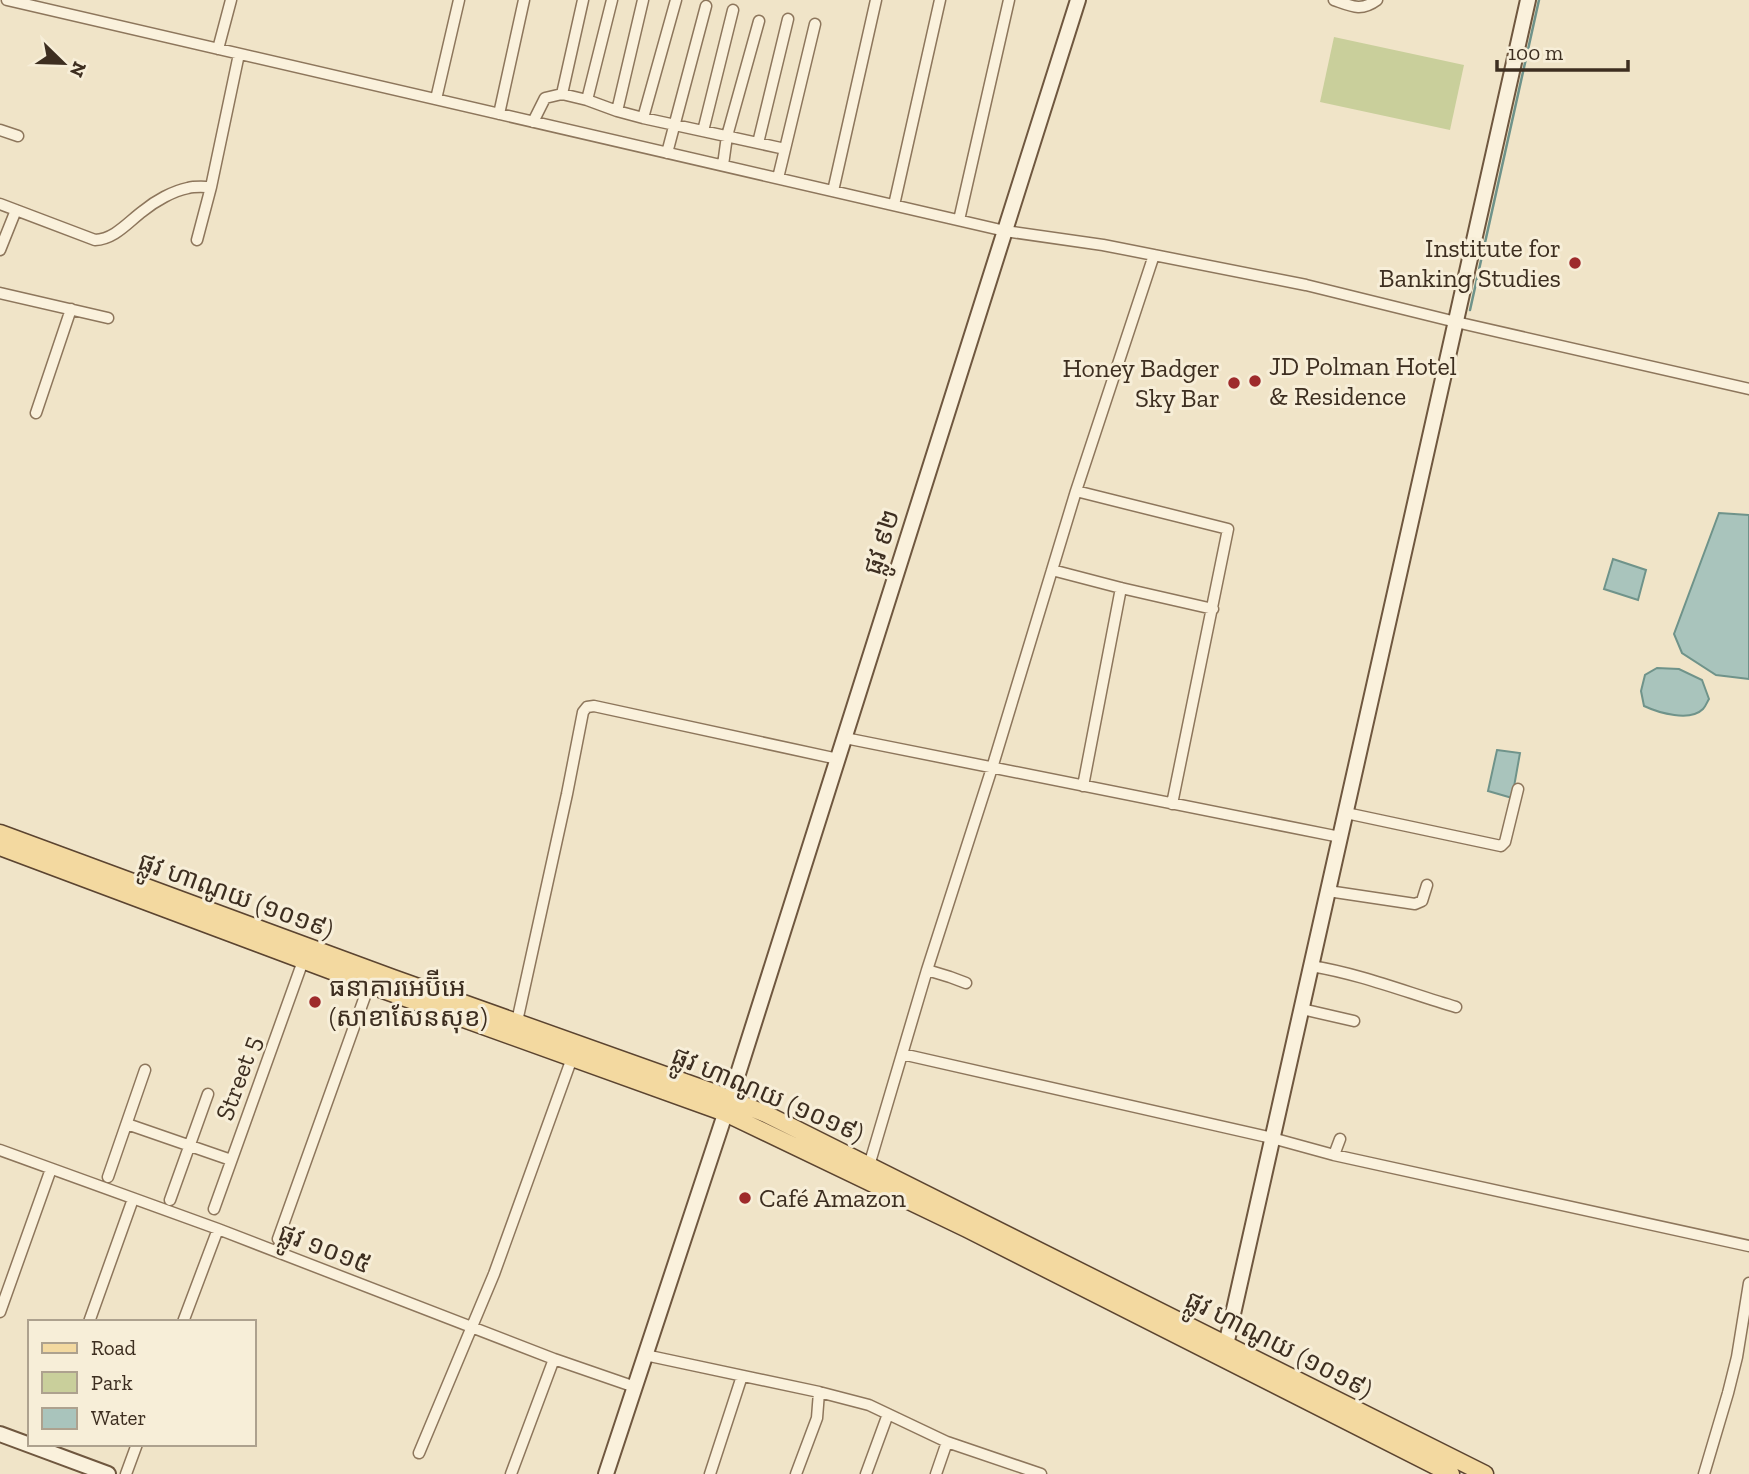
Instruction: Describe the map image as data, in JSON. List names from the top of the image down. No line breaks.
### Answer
{"streets":{"main road":["ផ្លូវ ៩២","ផ្លូវ ហាណូយ (១០១៩)"],"street":["Street 5","ផ្លូវ ១០១៥"]},"crossings":[["ផ្លូវ ៩២","ផ្លូវ ហាណូយ (១០១៩)"],["ផ្លូវ ៩២","ផ្លូវ ១០១៥"],["ផ្លូវ ហាណូយ (១០១៩)","Street 5"]],"places":["Institute for Banking Studies","JD Polman Hotel & Residence","Honey Badger Sky Bar","ធនាគារអេប៊ីអេ (សាខាសែនសុខ)","Café Amazon"],"legend":["Road","Park","Water"],"scale_bar":"100 m","north":"bottom right"}
